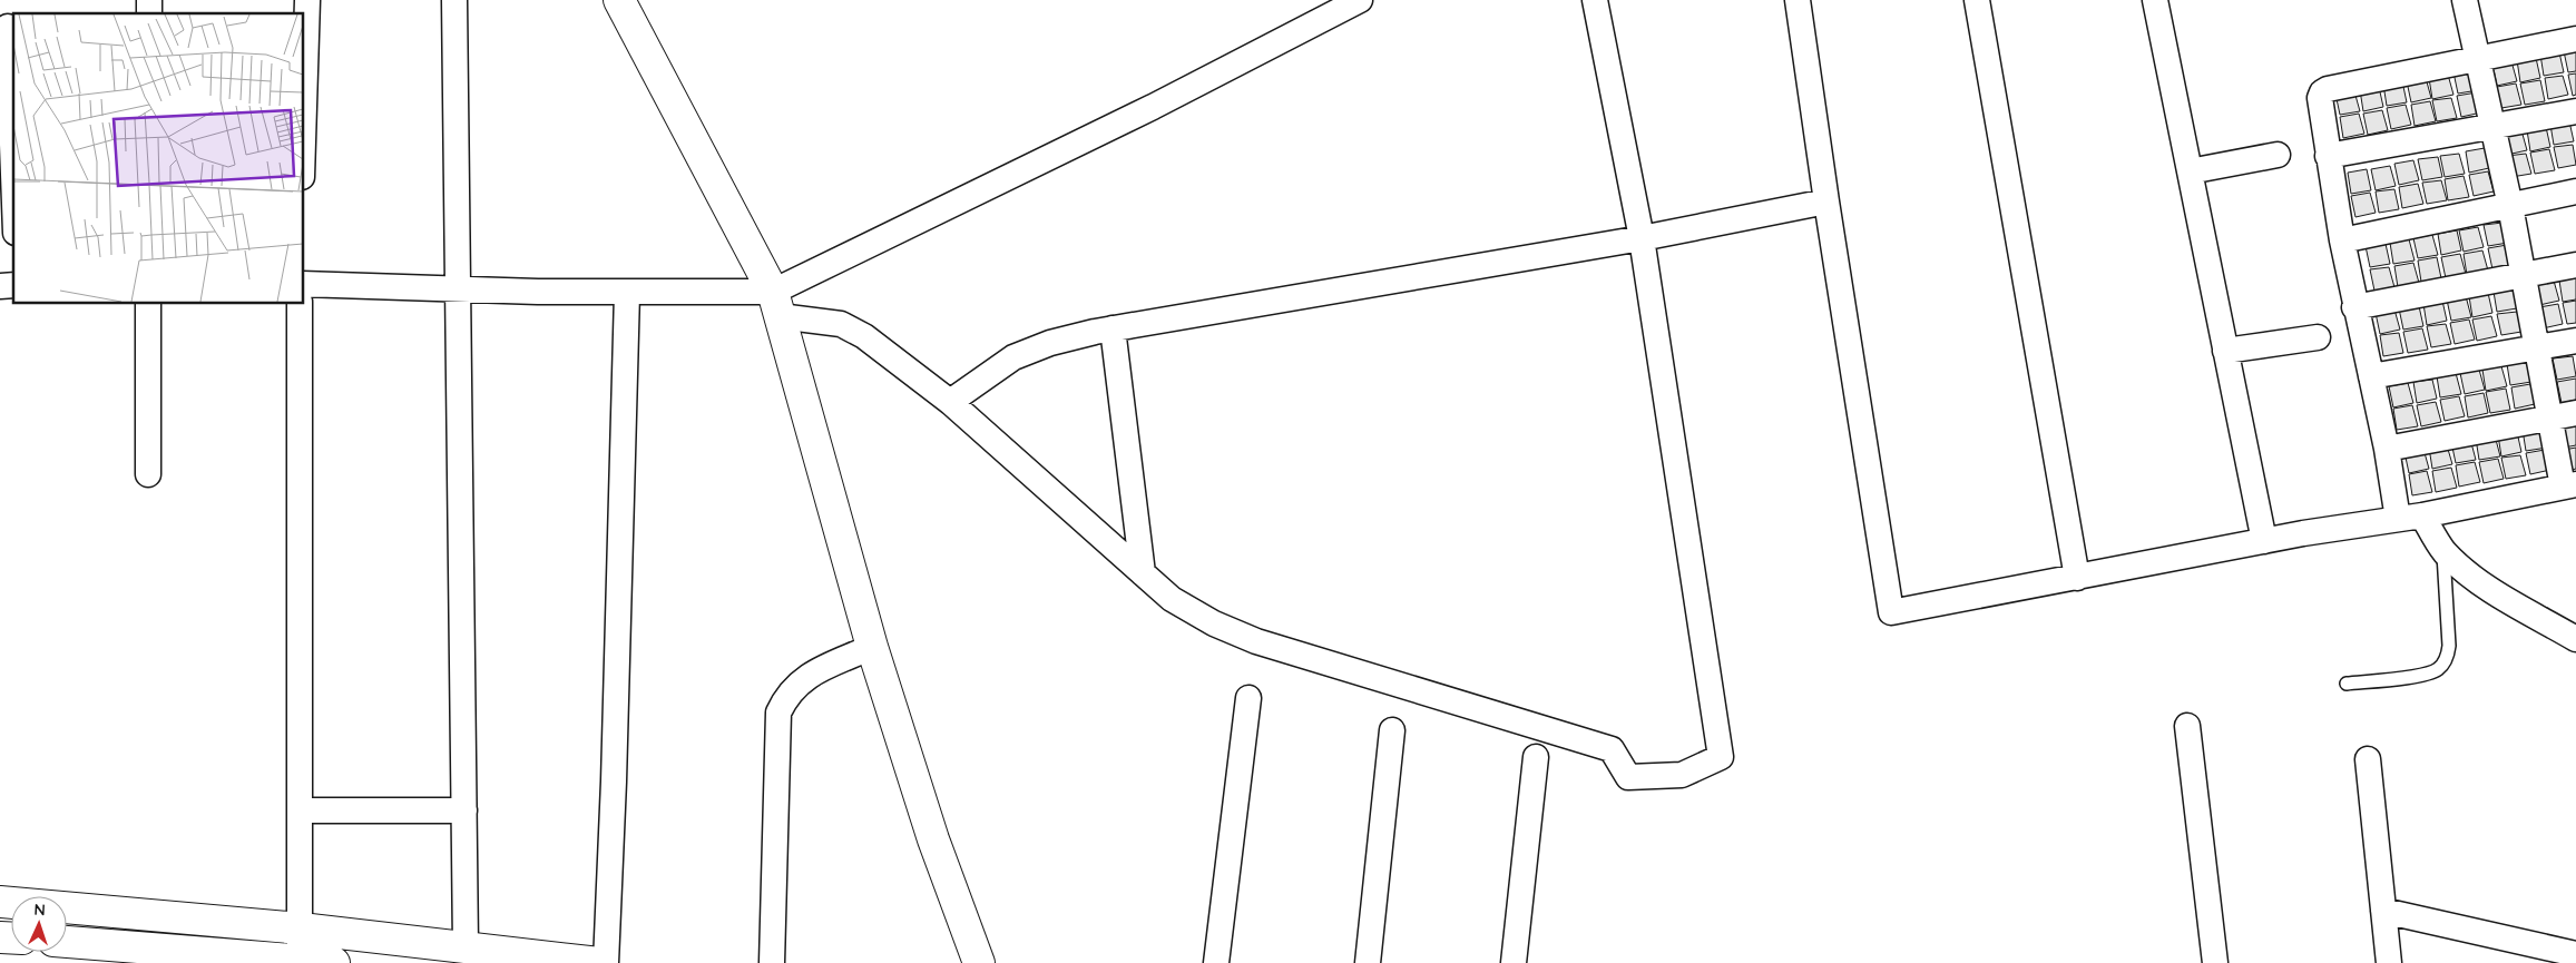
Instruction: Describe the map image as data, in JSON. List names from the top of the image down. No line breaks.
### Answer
{"north":"top"}
